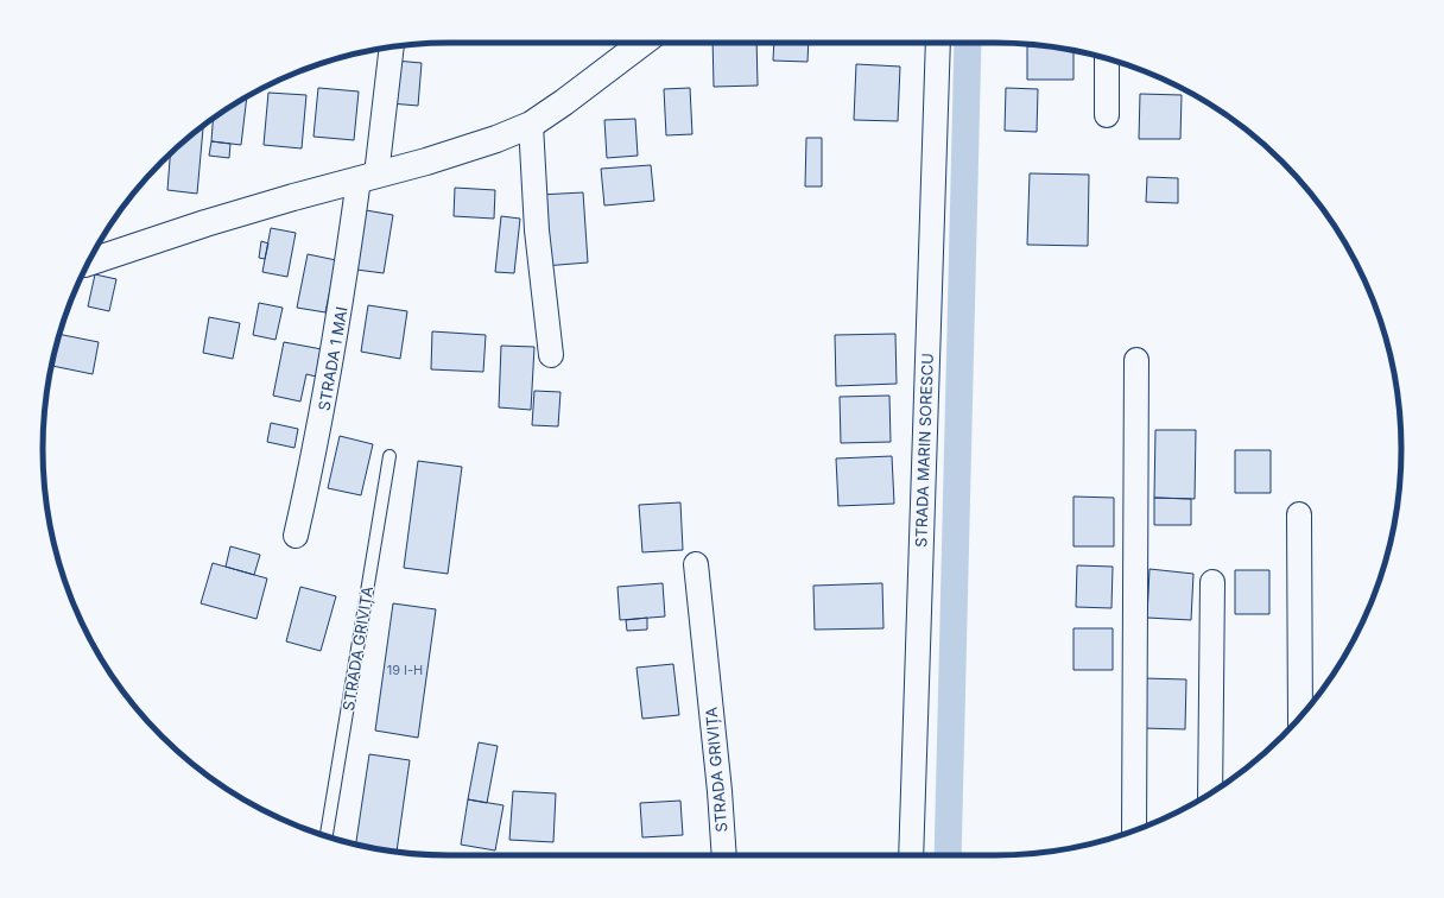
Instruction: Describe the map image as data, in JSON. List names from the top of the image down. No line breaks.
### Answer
{"streets":{"street":["STRADA 1 MAI","STRADA MARIN SORESCU","STRADA GRIVIȚA"]},"house_numbers":["19 I-H"]}
